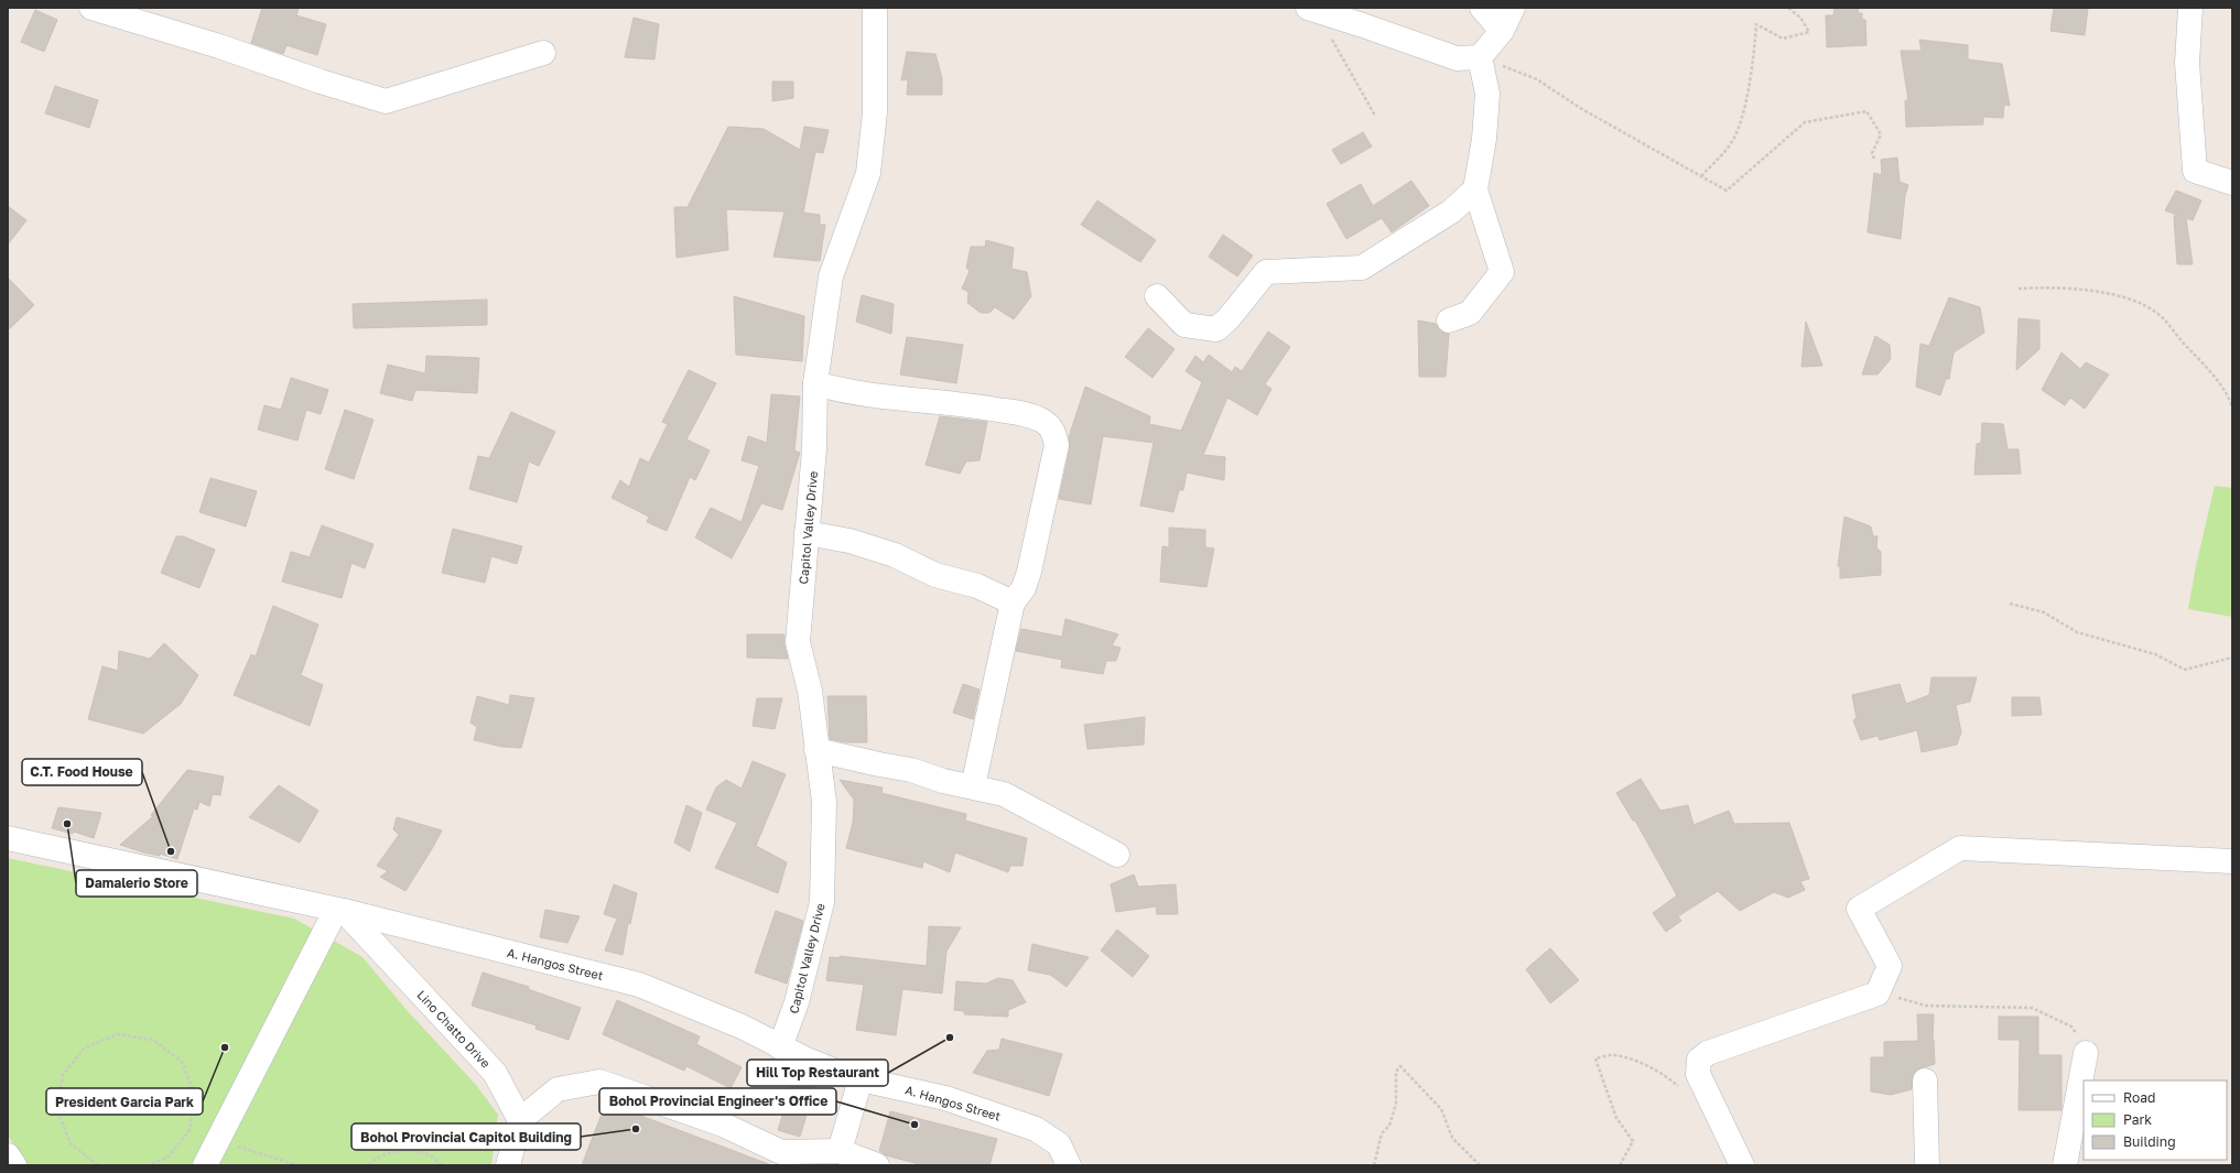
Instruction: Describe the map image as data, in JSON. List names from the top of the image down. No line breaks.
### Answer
{"streets":{"street":["Capitol Valley Drive","A. Hangos Street","Lino Chatto Drive"]},"crossings":[["Capitol Valley Drive","A. Hangos Street"],["A. Hangos Street","Lino Chatto Drive"]],"places":["Damalerio Store","C.T. Food House","Hill Top Restaurant","President Garcia Park","Bohol Provincial Engineer's Office","Bohol Provincial Capitol Building"],"legend":["Road","Park","Building"]}
